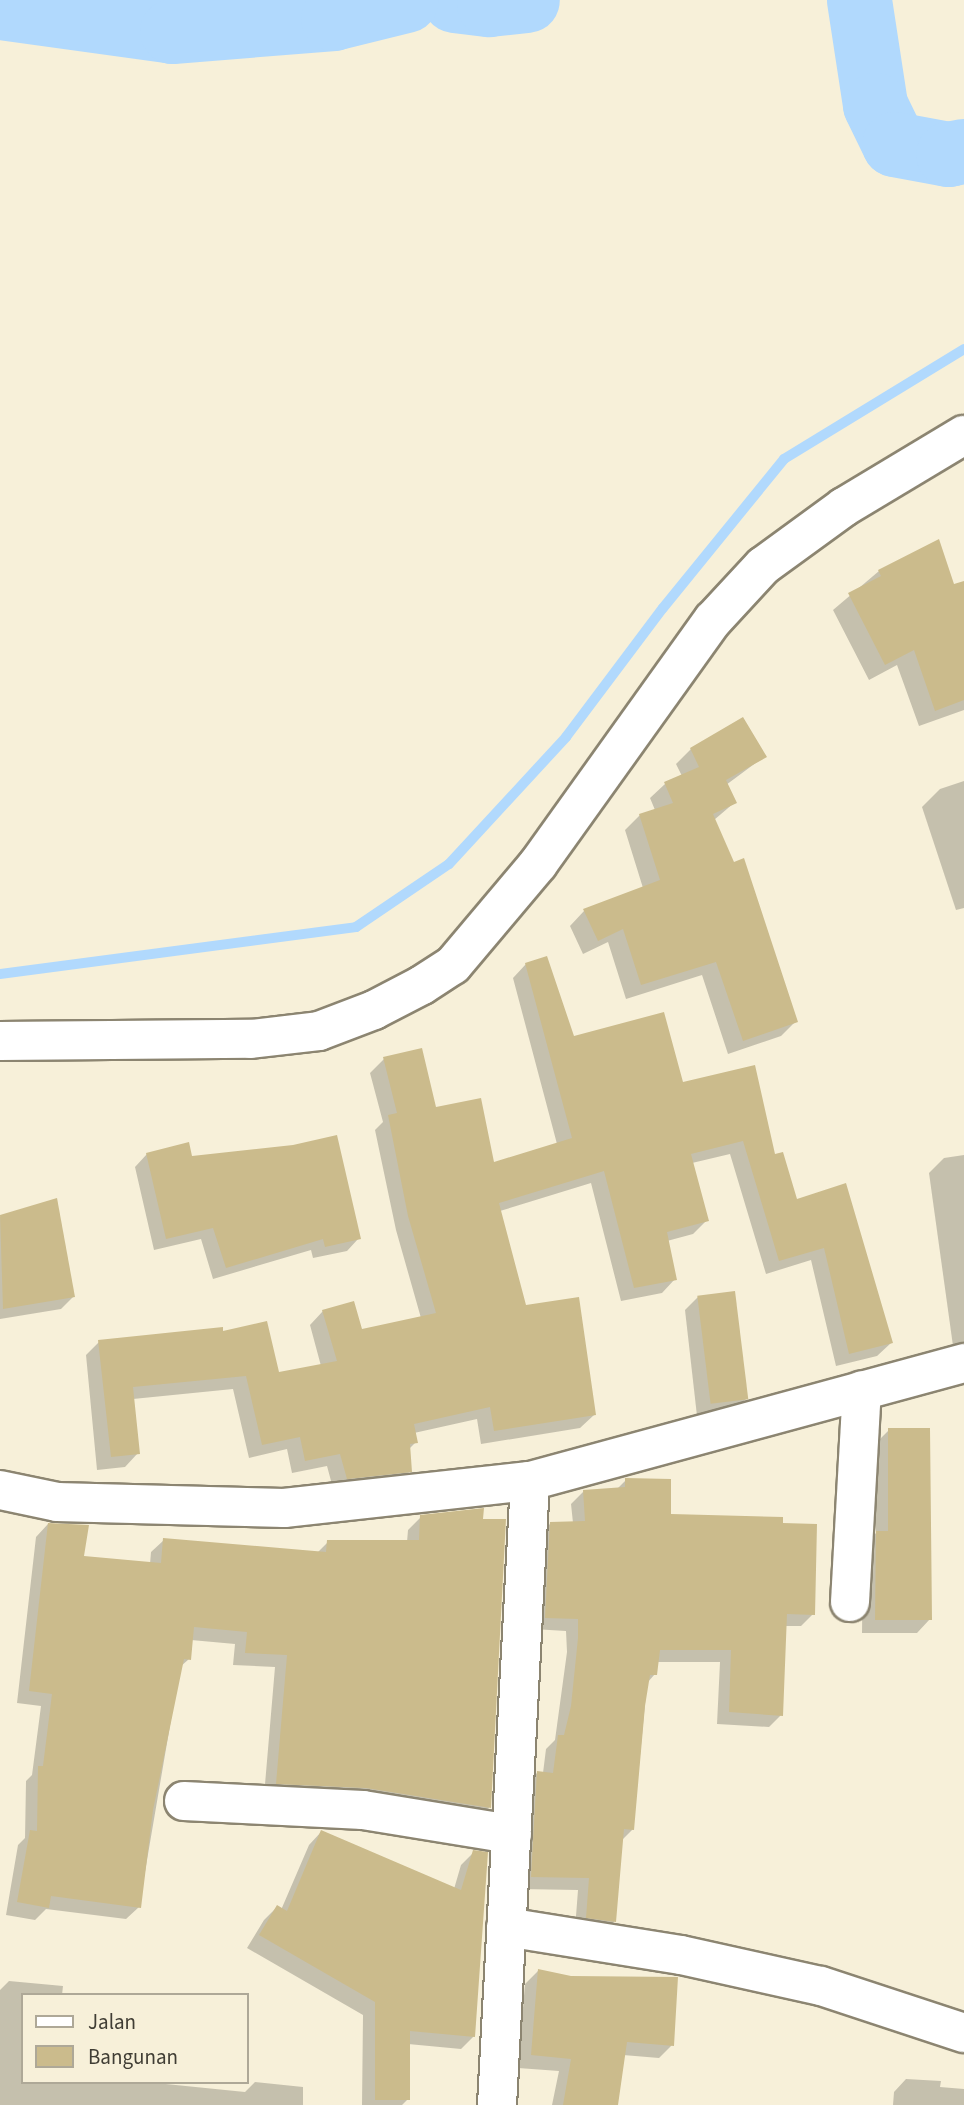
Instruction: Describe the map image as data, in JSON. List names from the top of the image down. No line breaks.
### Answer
{"legend":["Jalan","Bangunan"]}
